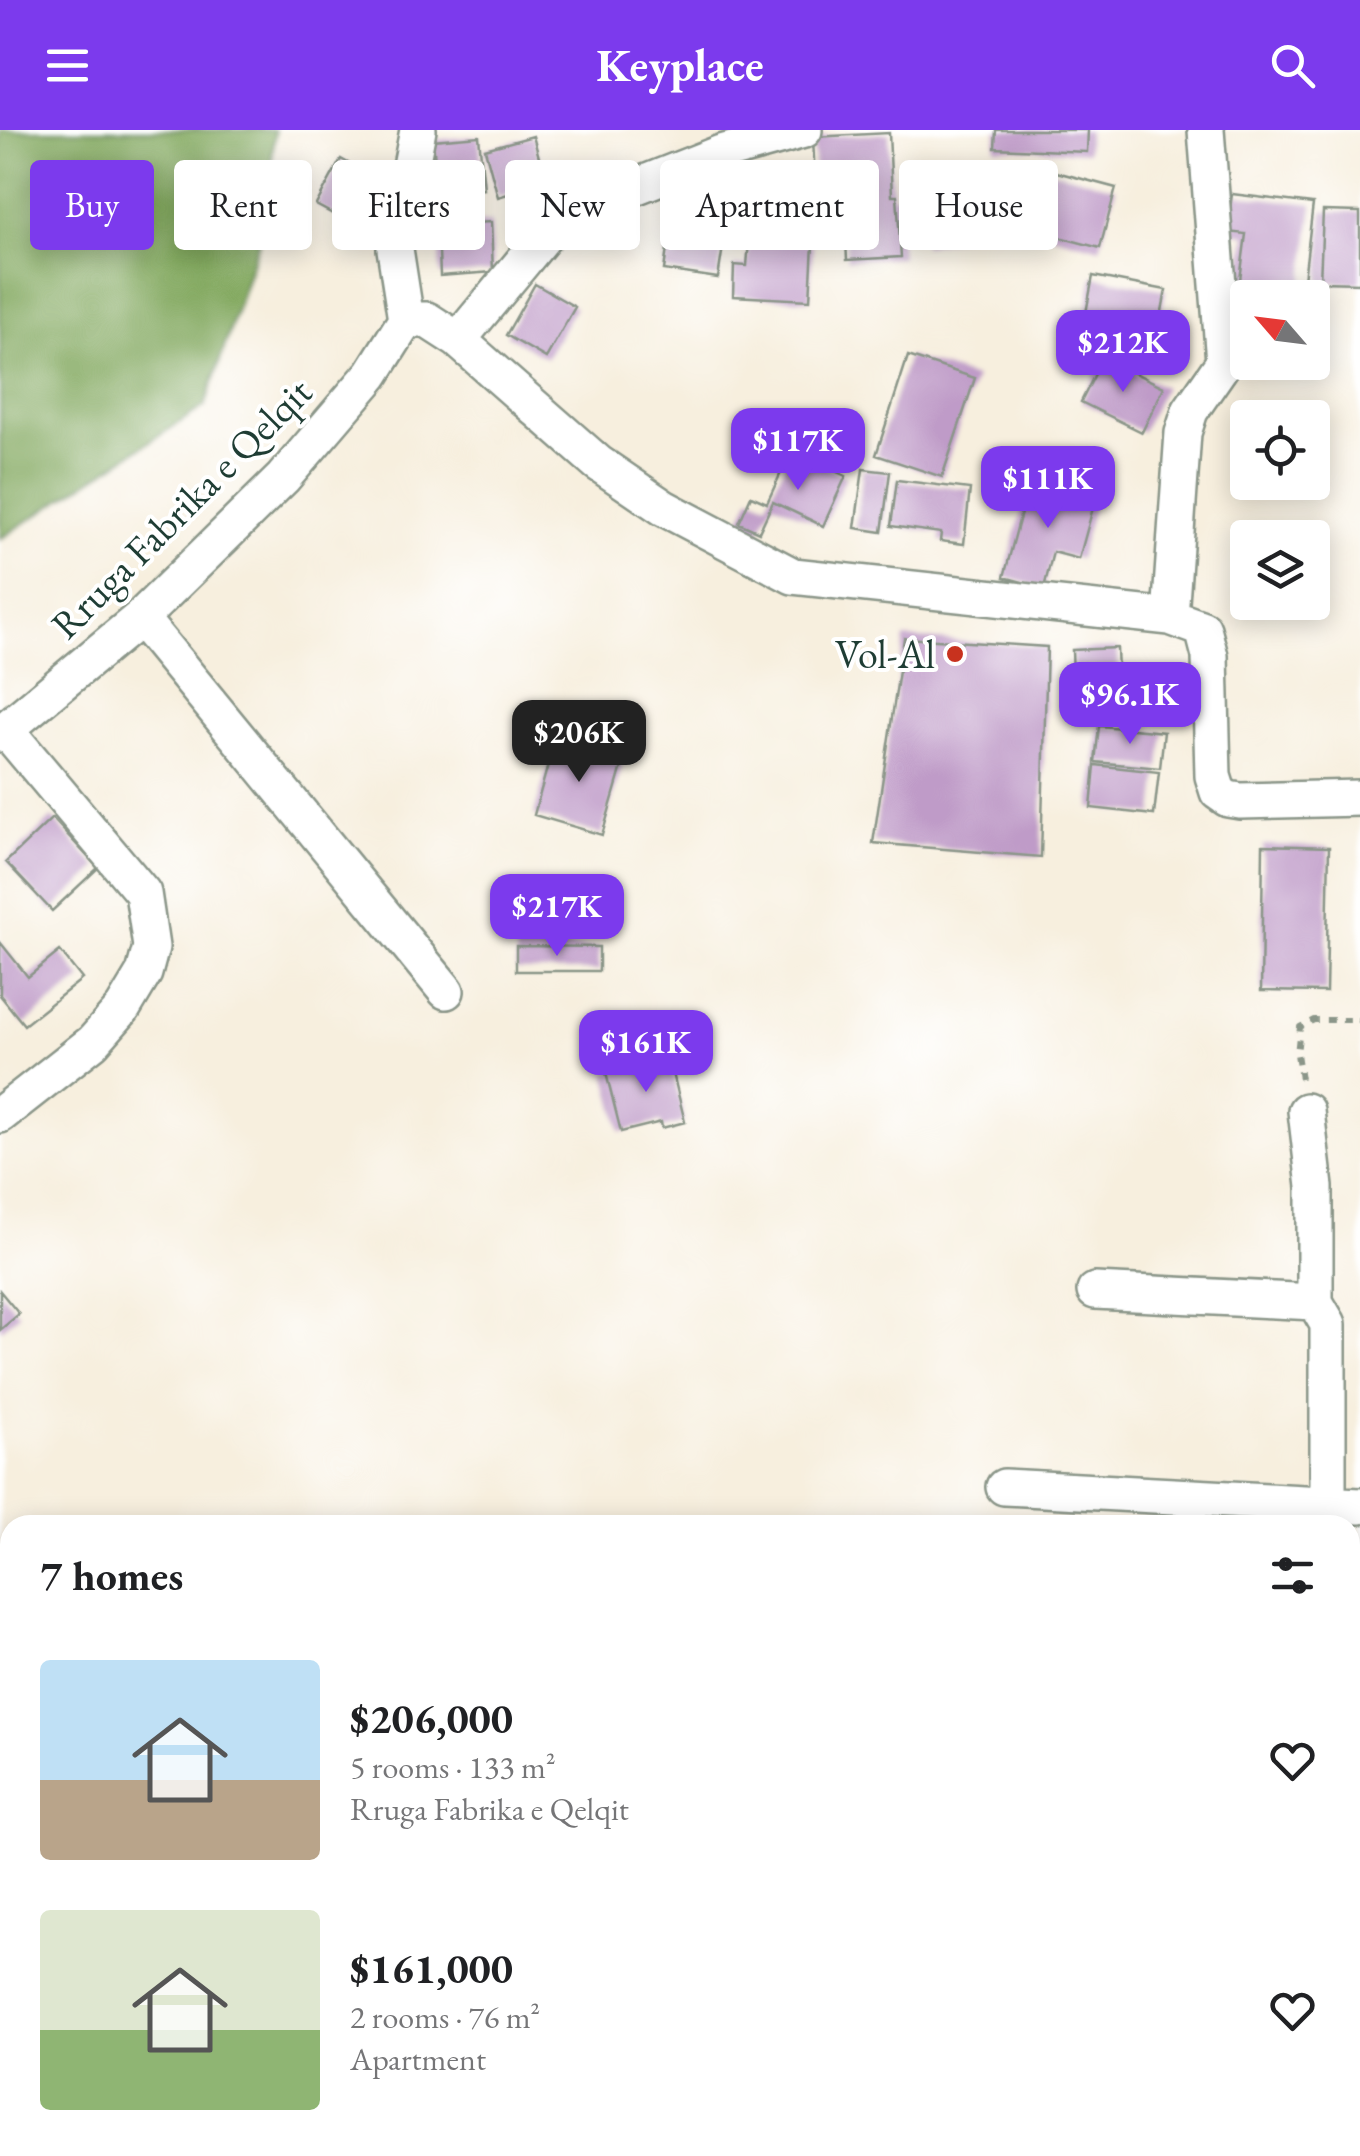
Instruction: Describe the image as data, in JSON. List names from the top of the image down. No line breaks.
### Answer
{"streets":{"street":["Rruga Fabrika e Qelqit"]},"places":["Vol-Al"],"north":"top left","page":{"header":"Keyplace","chip":["Buy","Rent","Filters","New","Apartment","House"],"price":["$212K","$117K","$111K","$96.1K","$206K","$217K","$161K"],"heading":"7 homes","list":[{"name":"$206,000","note":"5 rooms · 133 m² · Rruga Fabrika e Qelqit"},{"name":"$161,000","note":"2 rooms · 76 m² · Apartment"}]}}
